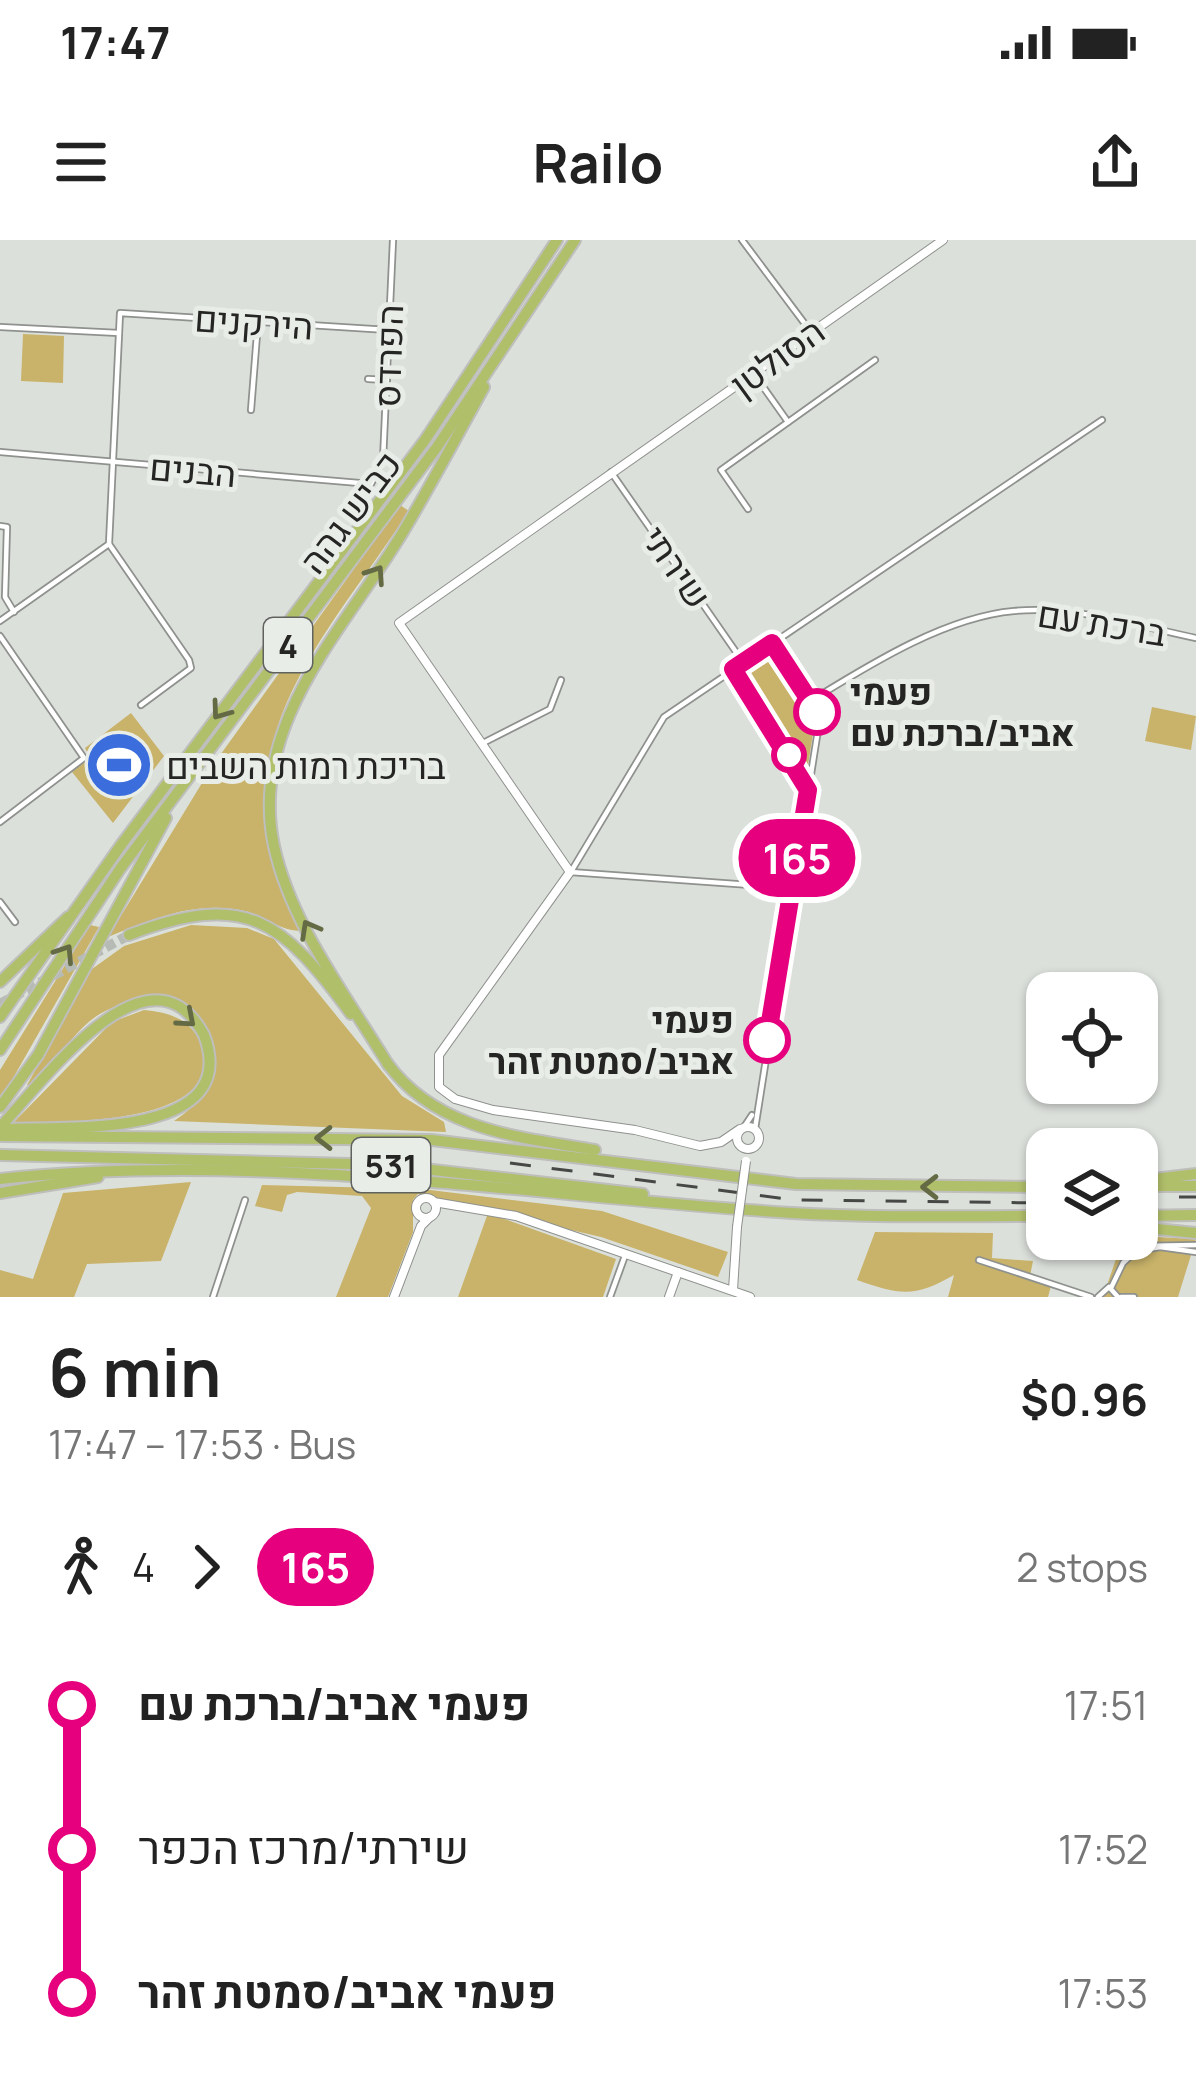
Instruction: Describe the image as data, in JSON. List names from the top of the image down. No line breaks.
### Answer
{"streets":{"highway":["כביש גהה","4","531"],"street":["הירקנים","הפרדס","הסולטן","הבנים","שירתי","ברכת עם"]},"crossings":[["הירקנים","הפרדס"],["הפרדס","הבנים"],["הסולטן","שירתי"]],"places":{"other":["פעמי אביב/ברכת עם","פעמי אביב/סמטת זהר"],"sports":["בריכת רמות השבים"]},"lines":["bus line 165"],"page":{"status":"17:47","header":"Railo","on_map":"165","heading":["6 min","17:47 – 17:53 · Bus","$0.96"],"legs":["4","165","2 stops"],"list":[{"name":"פעמי אביב/ברכת עם","value":"17:51"},{"name":"שירתי/מרכז הכפר","value":"17:52"},{"name":"פעמי אביב/סמטת זהר","value":"17:53"}]}}
